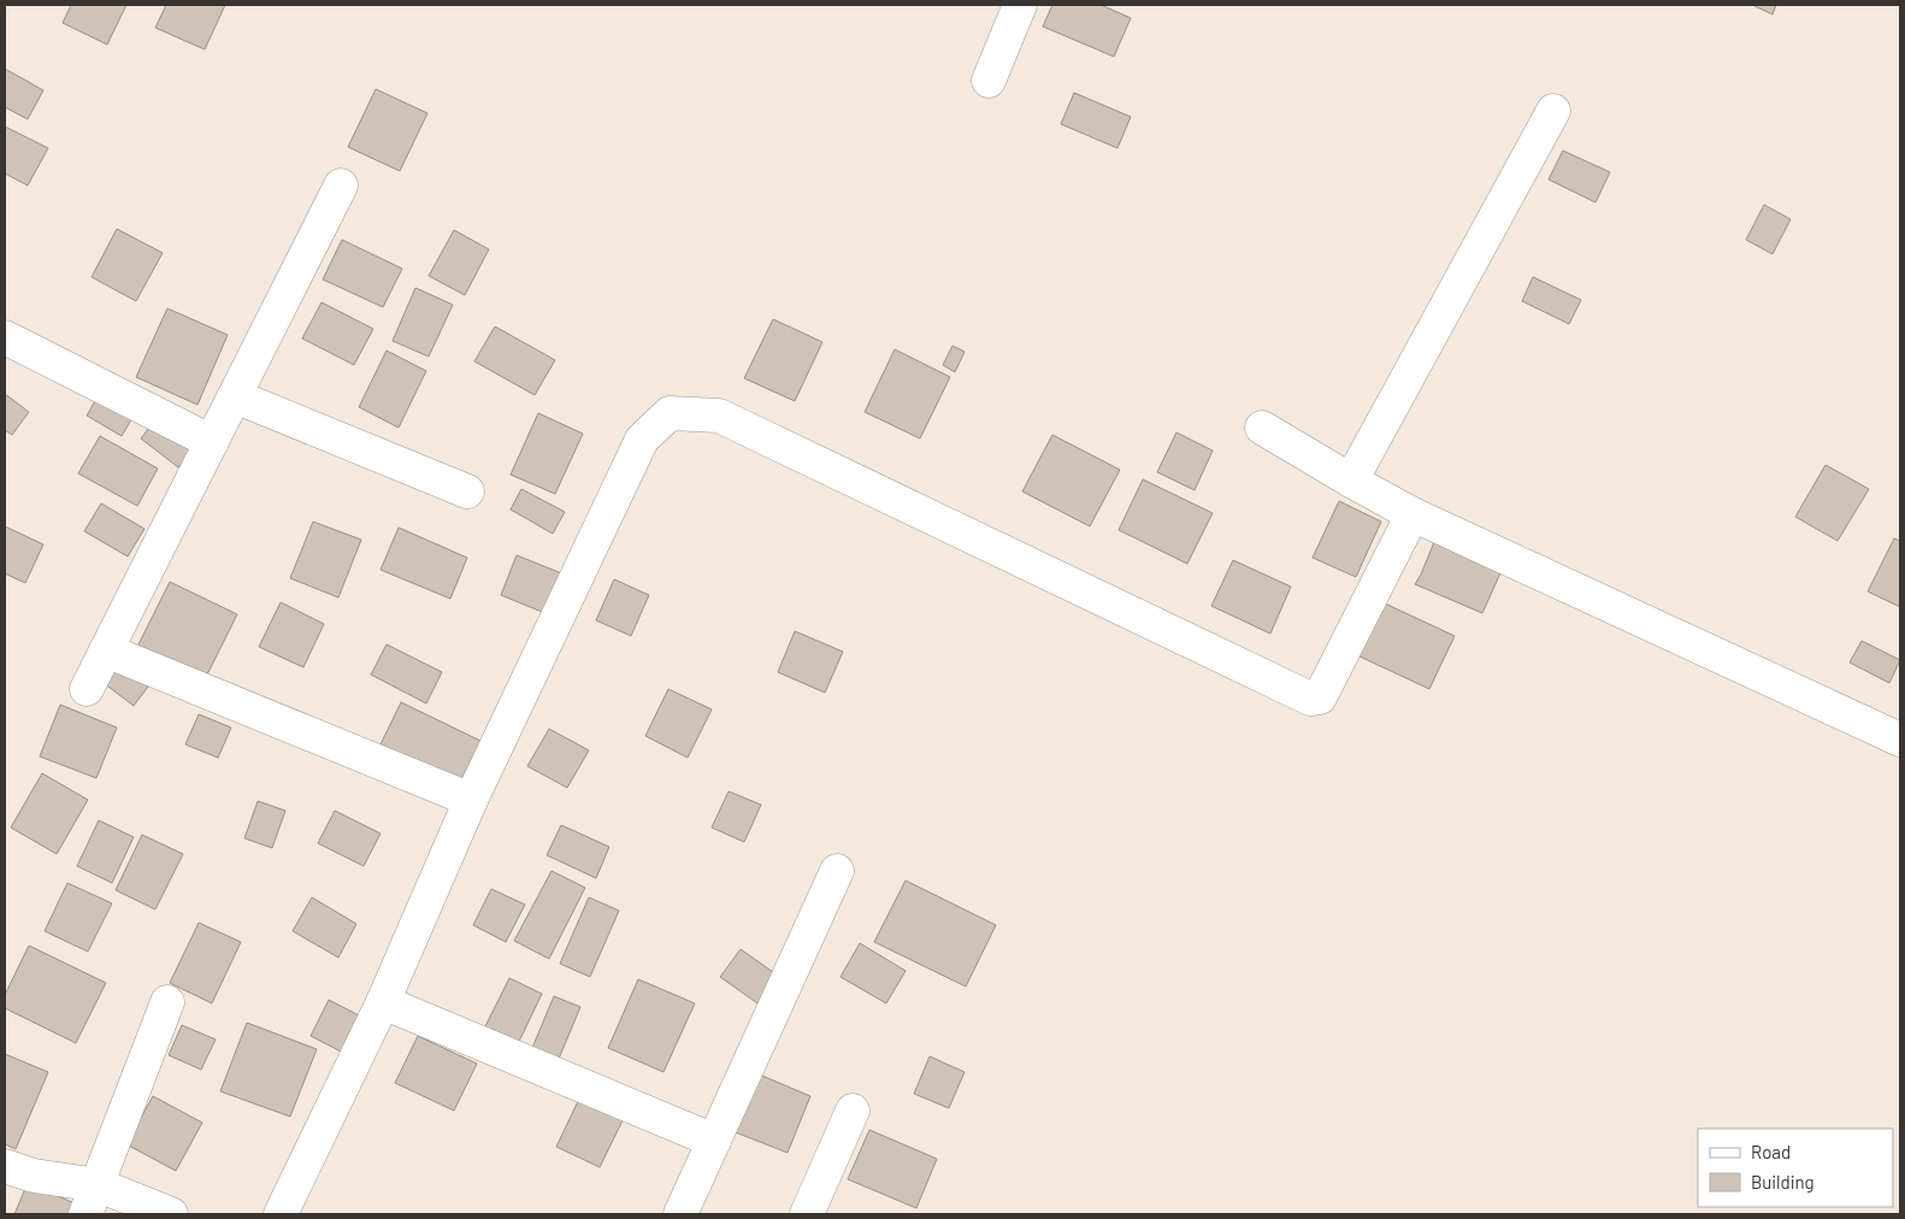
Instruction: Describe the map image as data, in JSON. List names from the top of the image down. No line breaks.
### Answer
{"legend":["Road","Building"]}
